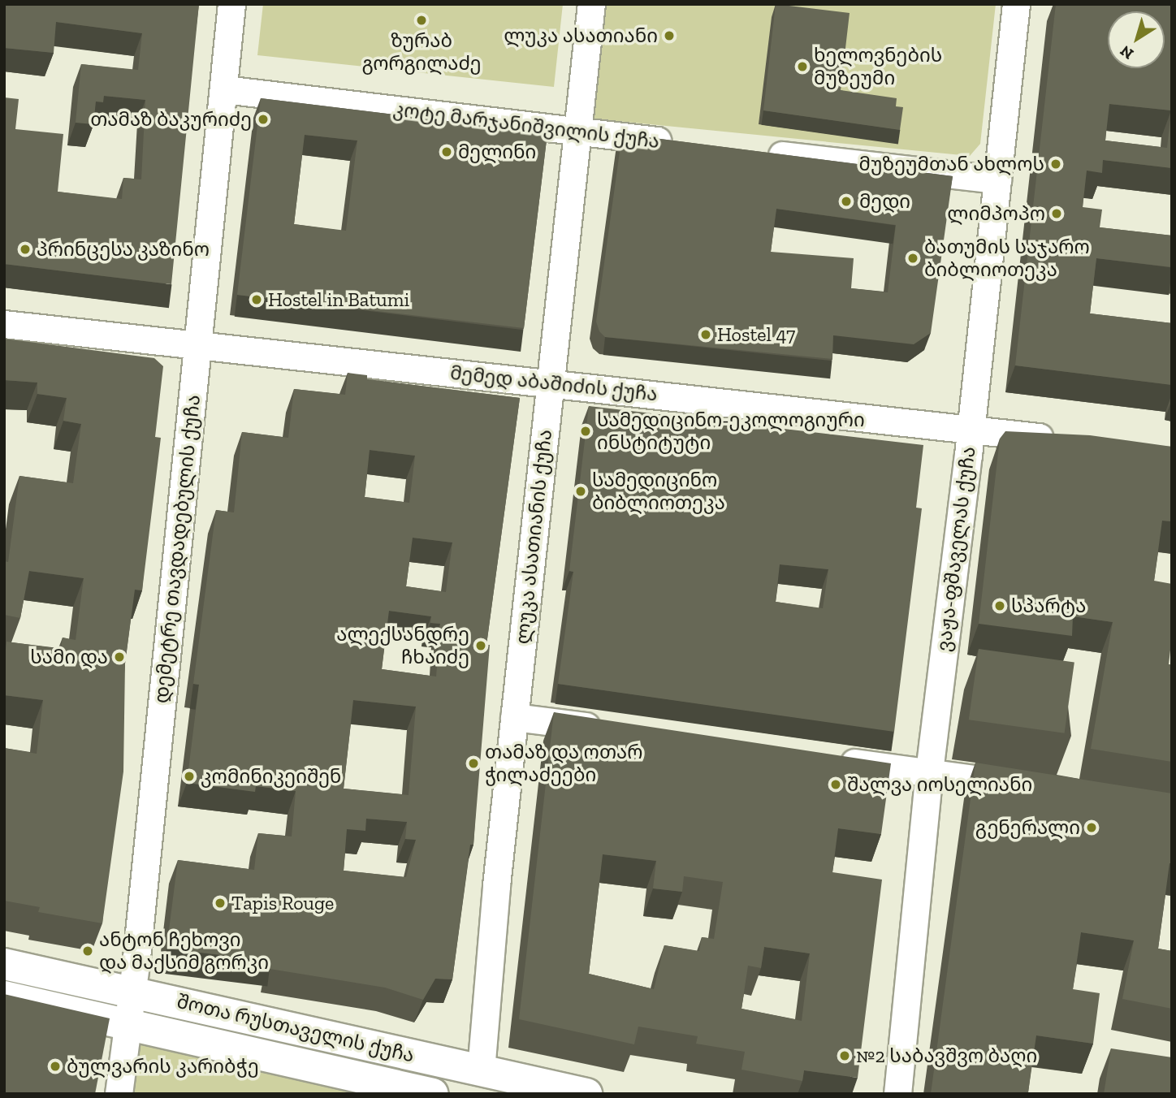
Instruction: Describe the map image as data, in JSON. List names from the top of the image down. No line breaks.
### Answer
{"streets":{"main road":["შოთა რუსთაველის ქუჩა"],"street":["კოტე მარჯანიშვილის ქუჩა","მემედ აბაშიძის ქუჩა","ლუკა ასათიანის ქუჩა","დემეტრე თავდადებულის ქუჩა","ვაჟა-ფშაველას ქუჩა"]},"crossings":[["კოტე მარჯანიშვილის ქუჩა","ლუკა ასათიანის ქუჩა"],["კოტე მარჯანიშვილის ქუჩა","დემეტრე თავდადებულის ქუჩა"],["მემედ აბაშიძის ქუჩა","ლუკა ასათიანის ქუჩა"],["მემედ აბაშიძის ქუჩა","დემეტრე თავდადებულის ქუჩა"],["მემედ აბაშიძის ქუჩა","ვაჟა-ფშაველას ქუჩა"],["ლუკა ასათიანის ქუჩა","შოთა რუსთაველის ქუჩა"],["დემეტრე თავდადებულის ქუჩა","შოთა რუსთაველის ქუჩა"]],"places":["ზურაბ გორგილაძე","ლუკა ასათიანი","ხელოვნების მუზეუმი","თამაზ ბაკურიძე","მელინი","მუზეუმთან ახლოს","მედი","ლიმპოპო","პრინცესა კაზინო","ბათუმის საჯარო ბიბლიოთეკა","Hostel in Batumi","Hostel 47","სამედიცინო-ეკოლოგიური ინსტიტუტი","სამედიცინო ბიბლიოთეკა","სპარტა","ალექსანდრე ჩხაიძე","სამი და","თამაზ და ოთარ ჭილაძეები","კომინიკეიშენ","შალვა იოსელიანი","გენერალი","Tapis Rouge","ანტონ ჩეხოვი და მაქსიმ გორკი","№2 საბავშვო ბაღი","ბულვარის კარიბჭე"],"north":"bottom left"}
